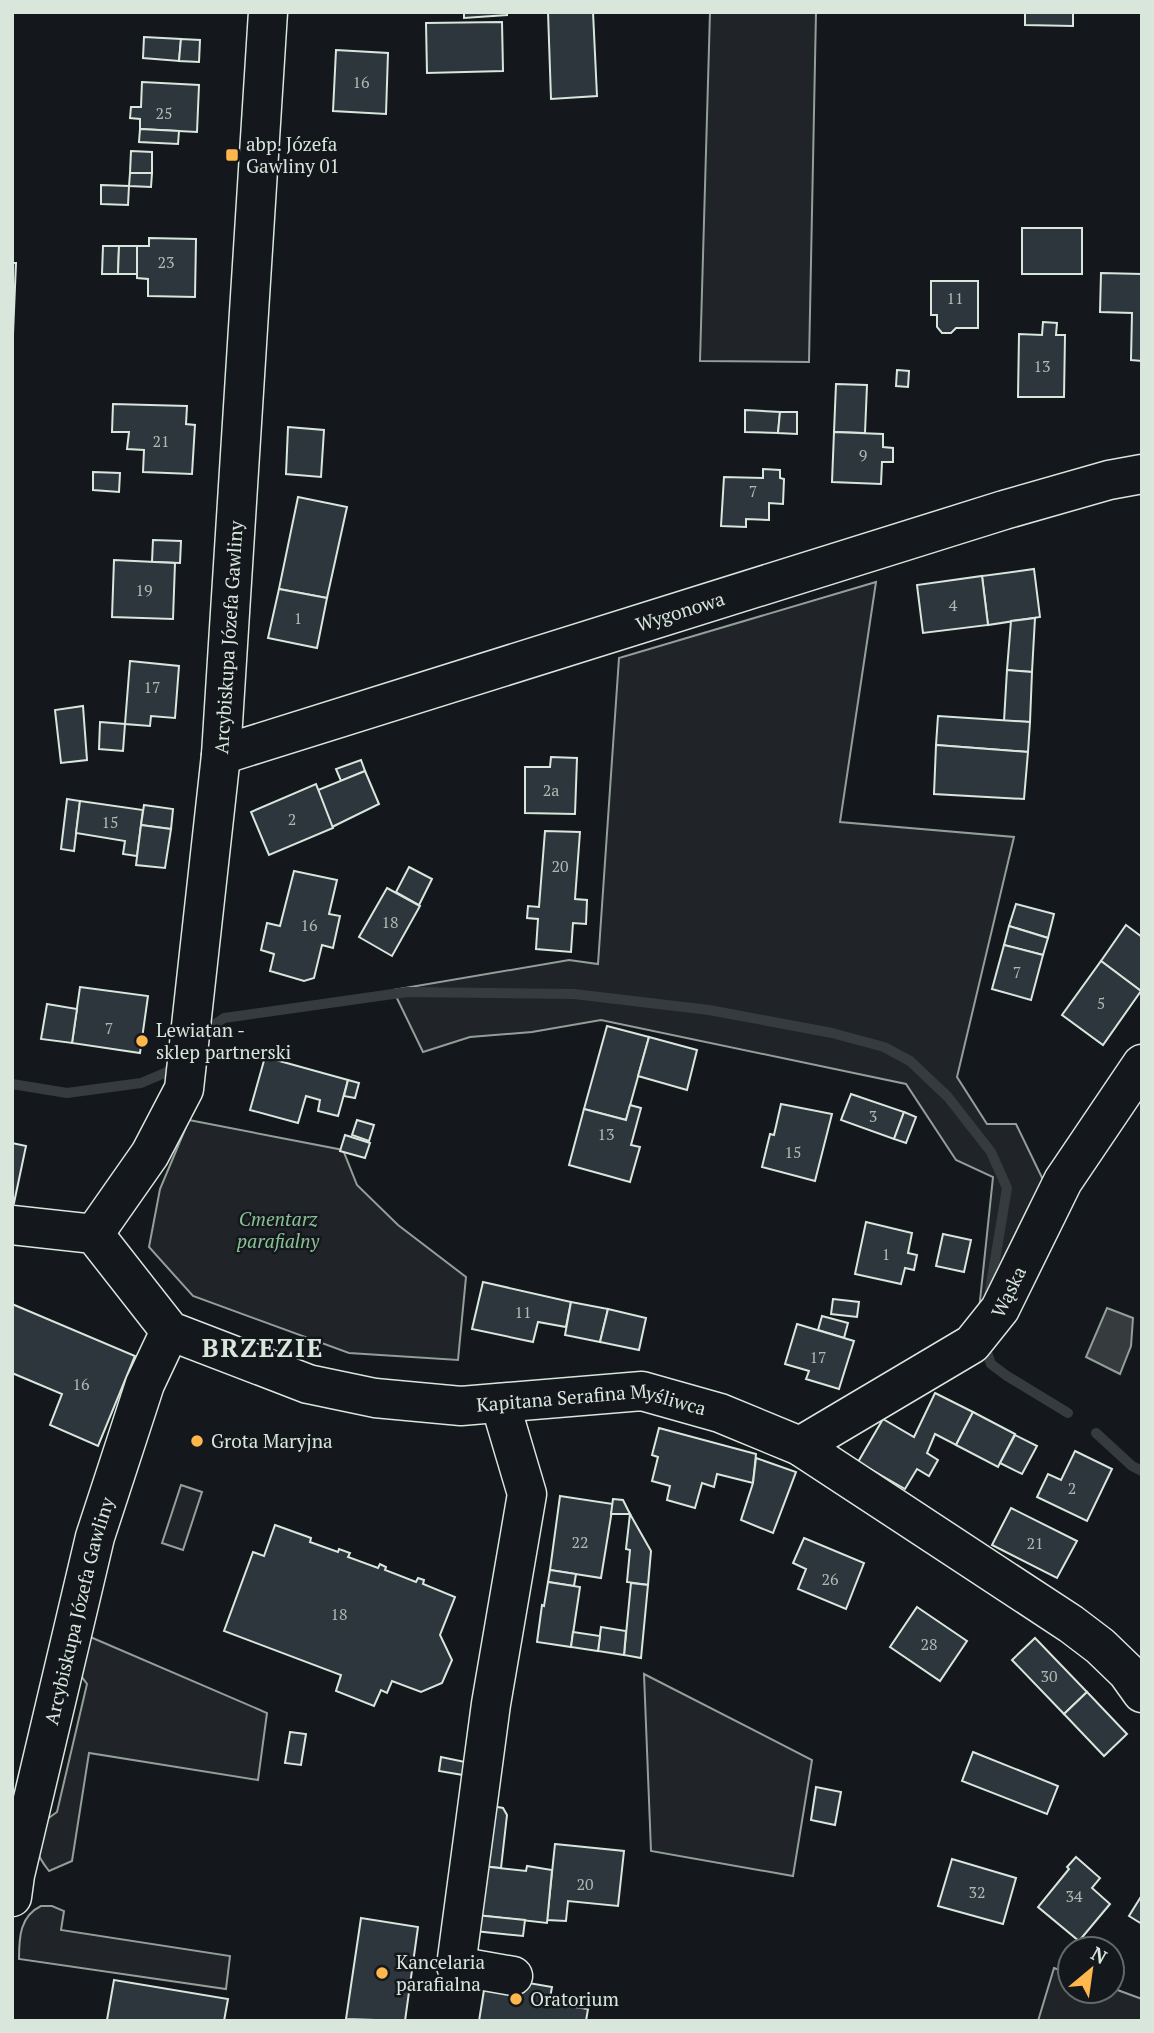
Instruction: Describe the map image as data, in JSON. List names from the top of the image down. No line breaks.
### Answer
{"streets":{"street":["Wygonowa","Arcybiskupa Józefa Gawliny","Wąska","Kapitana Serafina Myśliwca"]},"crossings":[["Wygonowa","Arcybiskupa Józefa Gawliny"],["Arcybiskupa Józefa Gawliny","Kapitana Serafina Myśliwca"],["Wąska","Kapitana Serafina Myśliwca"]],"districts":["BRZEZIE"],"parks":["Cmentarz parafialny"],"places":{"transit":["abp. Józefa Gawliny 01"],"other":["Lewiatan - sklep partnerski","Grota Maryjna","Kancelaria parafialna","Oratorium"]},"house_numbers":["16","25","23","11","13","21","9","7","19","4","1","17","2a","2","15","20","18","16","7","5","7","3","13","15","1","11","17","16","2","22","21","26","18","28","30","20","32","34"],"north":"top right"}
